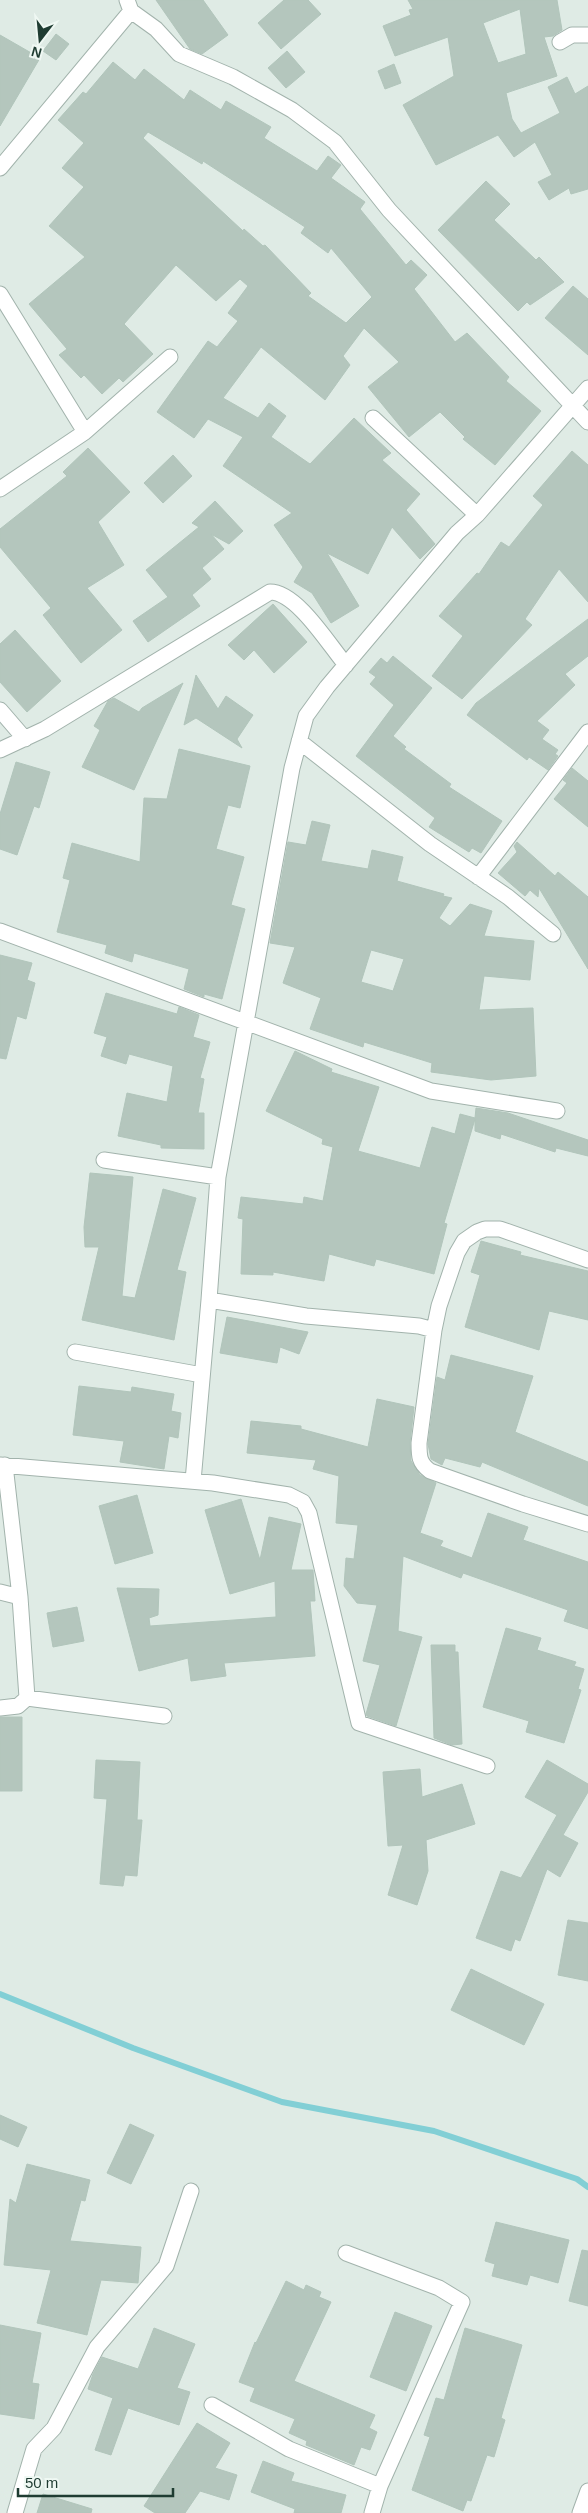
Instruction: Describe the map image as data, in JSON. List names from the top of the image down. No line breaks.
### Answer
{"scale_bar":"50 m","north":"bottom"}
